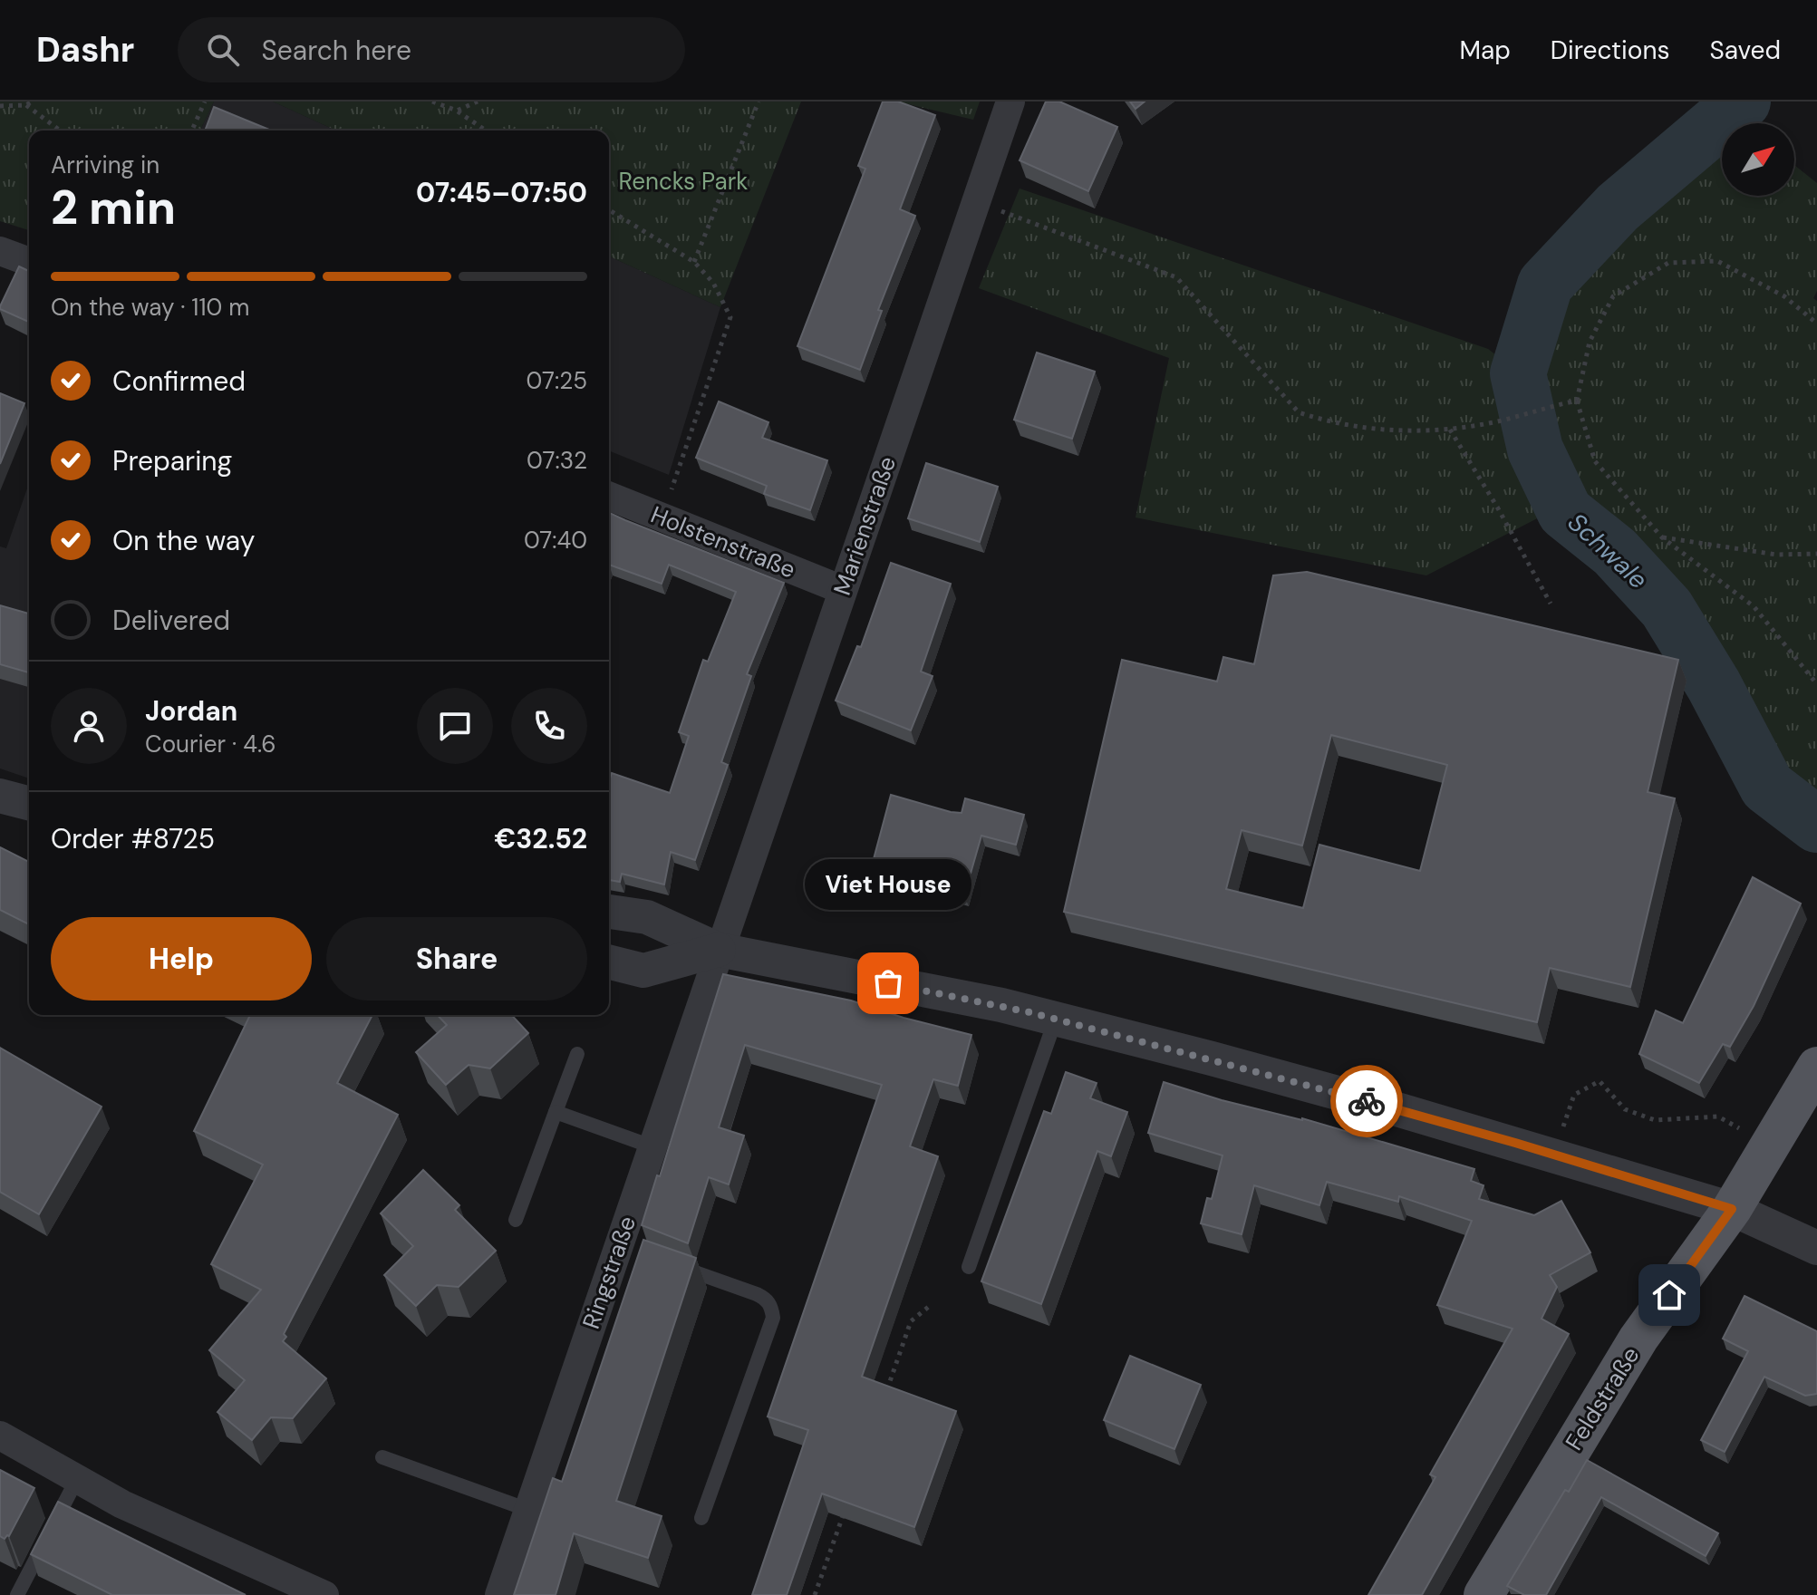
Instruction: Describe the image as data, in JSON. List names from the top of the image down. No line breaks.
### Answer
{"streets":{"main road":["Feldstraße"],"street":["Marienstraße","Holstenstraße","Ringstraße"]},"crossings":[["Marienstraße","Holstenstraße"],["Marienstraße","Ringstraße"]],"water":["Schwale"],"parks":["Rencks Park"],"places":["Viet House"],"north":"top right","page":{"header":"Dashr","search":"Search here","nav":["Map","Directions","Saved"],"heading":["2 min","Arriving in","07:45–07:50"],"panel":["Jordan","Courier · 4.6","Order #8725","€32.52"],"bar":"On the way · 110 m","list":[["Confirmed","07:25"],["Preparing","07:32"],["On the way","07:40"],"Delivered"],"bubble":"Viet House","buttons":["Help","Share"]}}
